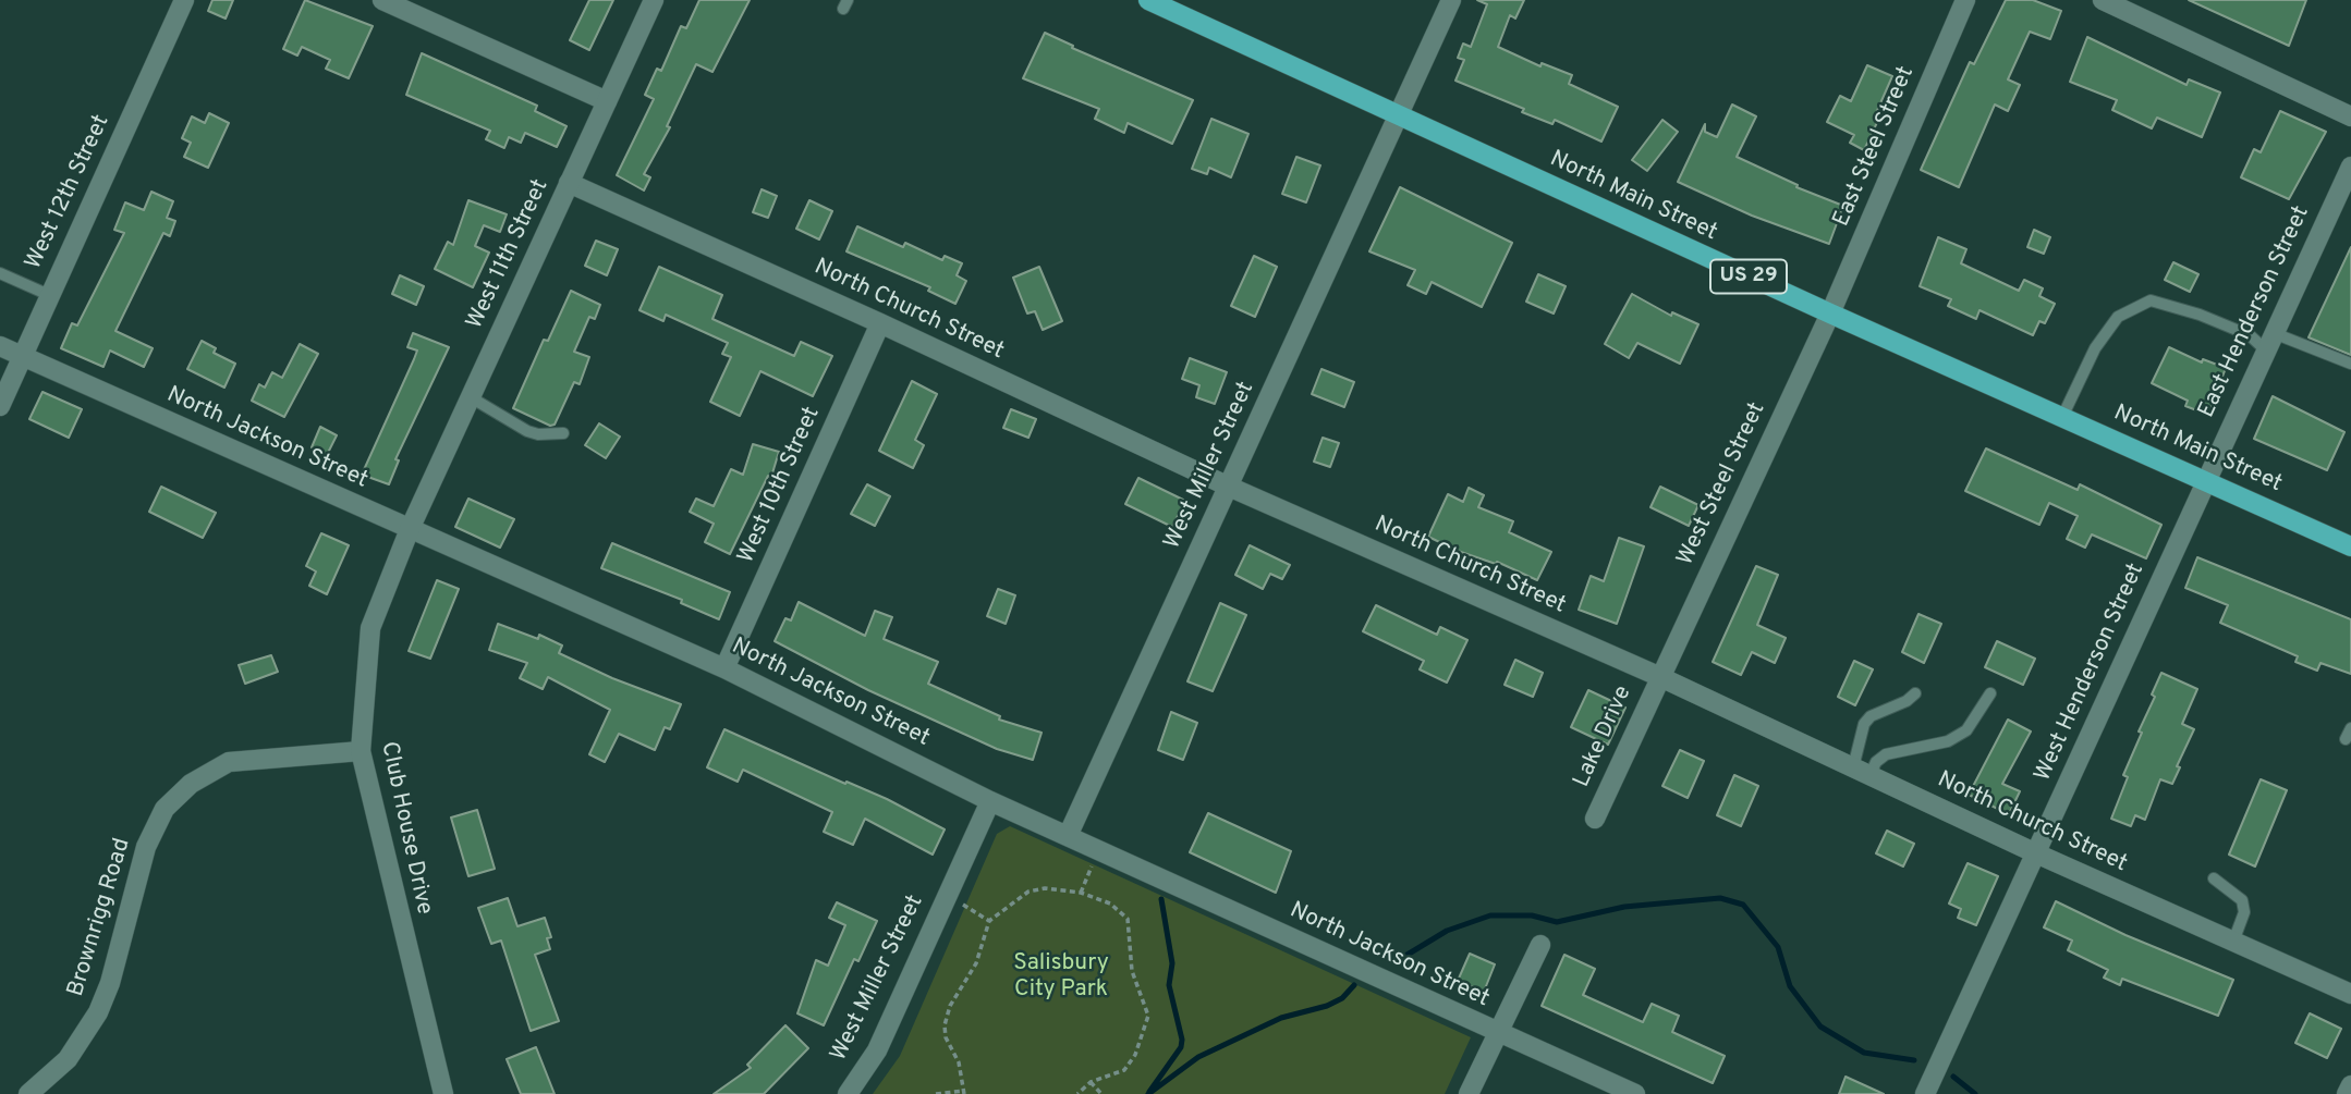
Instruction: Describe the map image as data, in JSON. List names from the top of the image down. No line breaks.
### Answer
{"streets":{"main road":["North Main Street","US 29"],"street":["East Steel Street","West 12th Street","West 11th Street","North Church Street","East Henderson Street","North Jackson Street","West Miller Street","West Steel Street","West 10th Street","West Henderson Street","Lake Drive","Club House Drive","Brownrigg Road"]},"crossings":[["East Steel Street","North Main Street"],["East Steel Street","West Steel Street"],["West 12th Street","North Jackson Street"],["North Main Street","East Henderson Street"],["North Main Street","West Miller Street"],["North Main Street","West Steel Street"],["North Main Street","West Henderson Street"],["West 11th Street","North Church Street"],["West 11th Street","North Jackson Street"],["West 11th Street","Club House Drive"],["North Church Street","West Miller Street"],["North Church Street","West Steel Street"],["North Church Street","West 10th Street"],["North Church Street","West Henderson Street"],["North Church Street","Lake Drive"],["East Henderson Street","West Henderson Street"],["North Jackson Street","West Miller Street"],["North Jackson Street","West 10th Street"],["North Jackson Street","Club House Drive"],["West Steel Street","Lake Drive"],["Club House Drive","Brownrigg Road"]],"parks":["Salisbury City Park"]}
